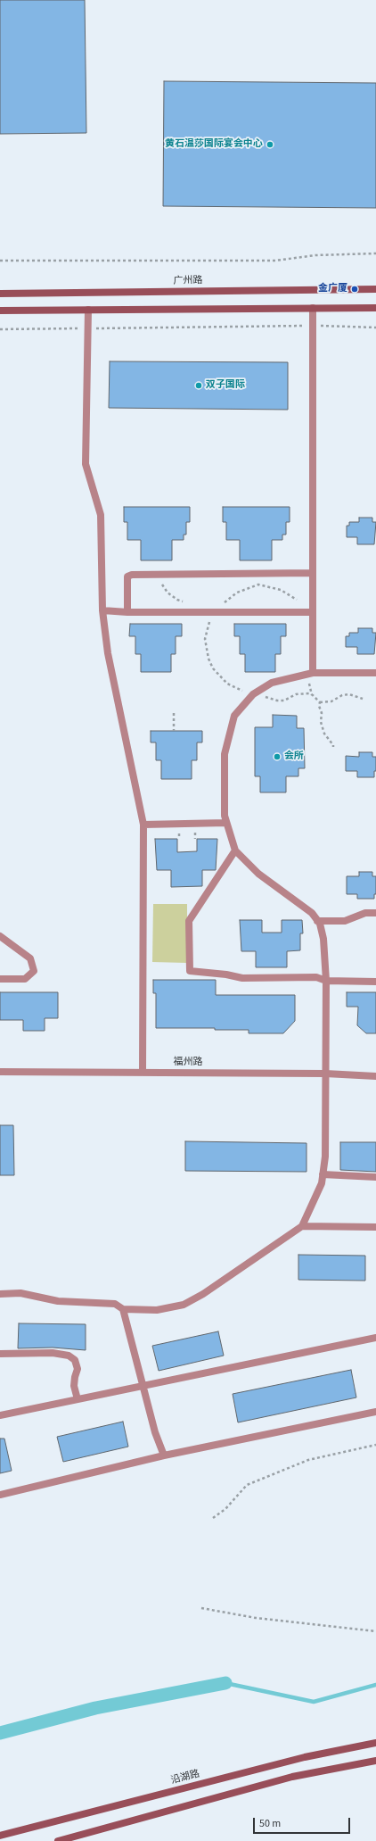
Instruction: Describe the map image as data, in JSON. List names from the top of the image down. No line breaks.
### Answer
{"streets":{"main road":["广州路","沿湖路"],"street":["福州路"]},"places":["黄石温莎国际宴会中心","金广厦","双子国际","会所"],"scale_bar":"50 m"}
